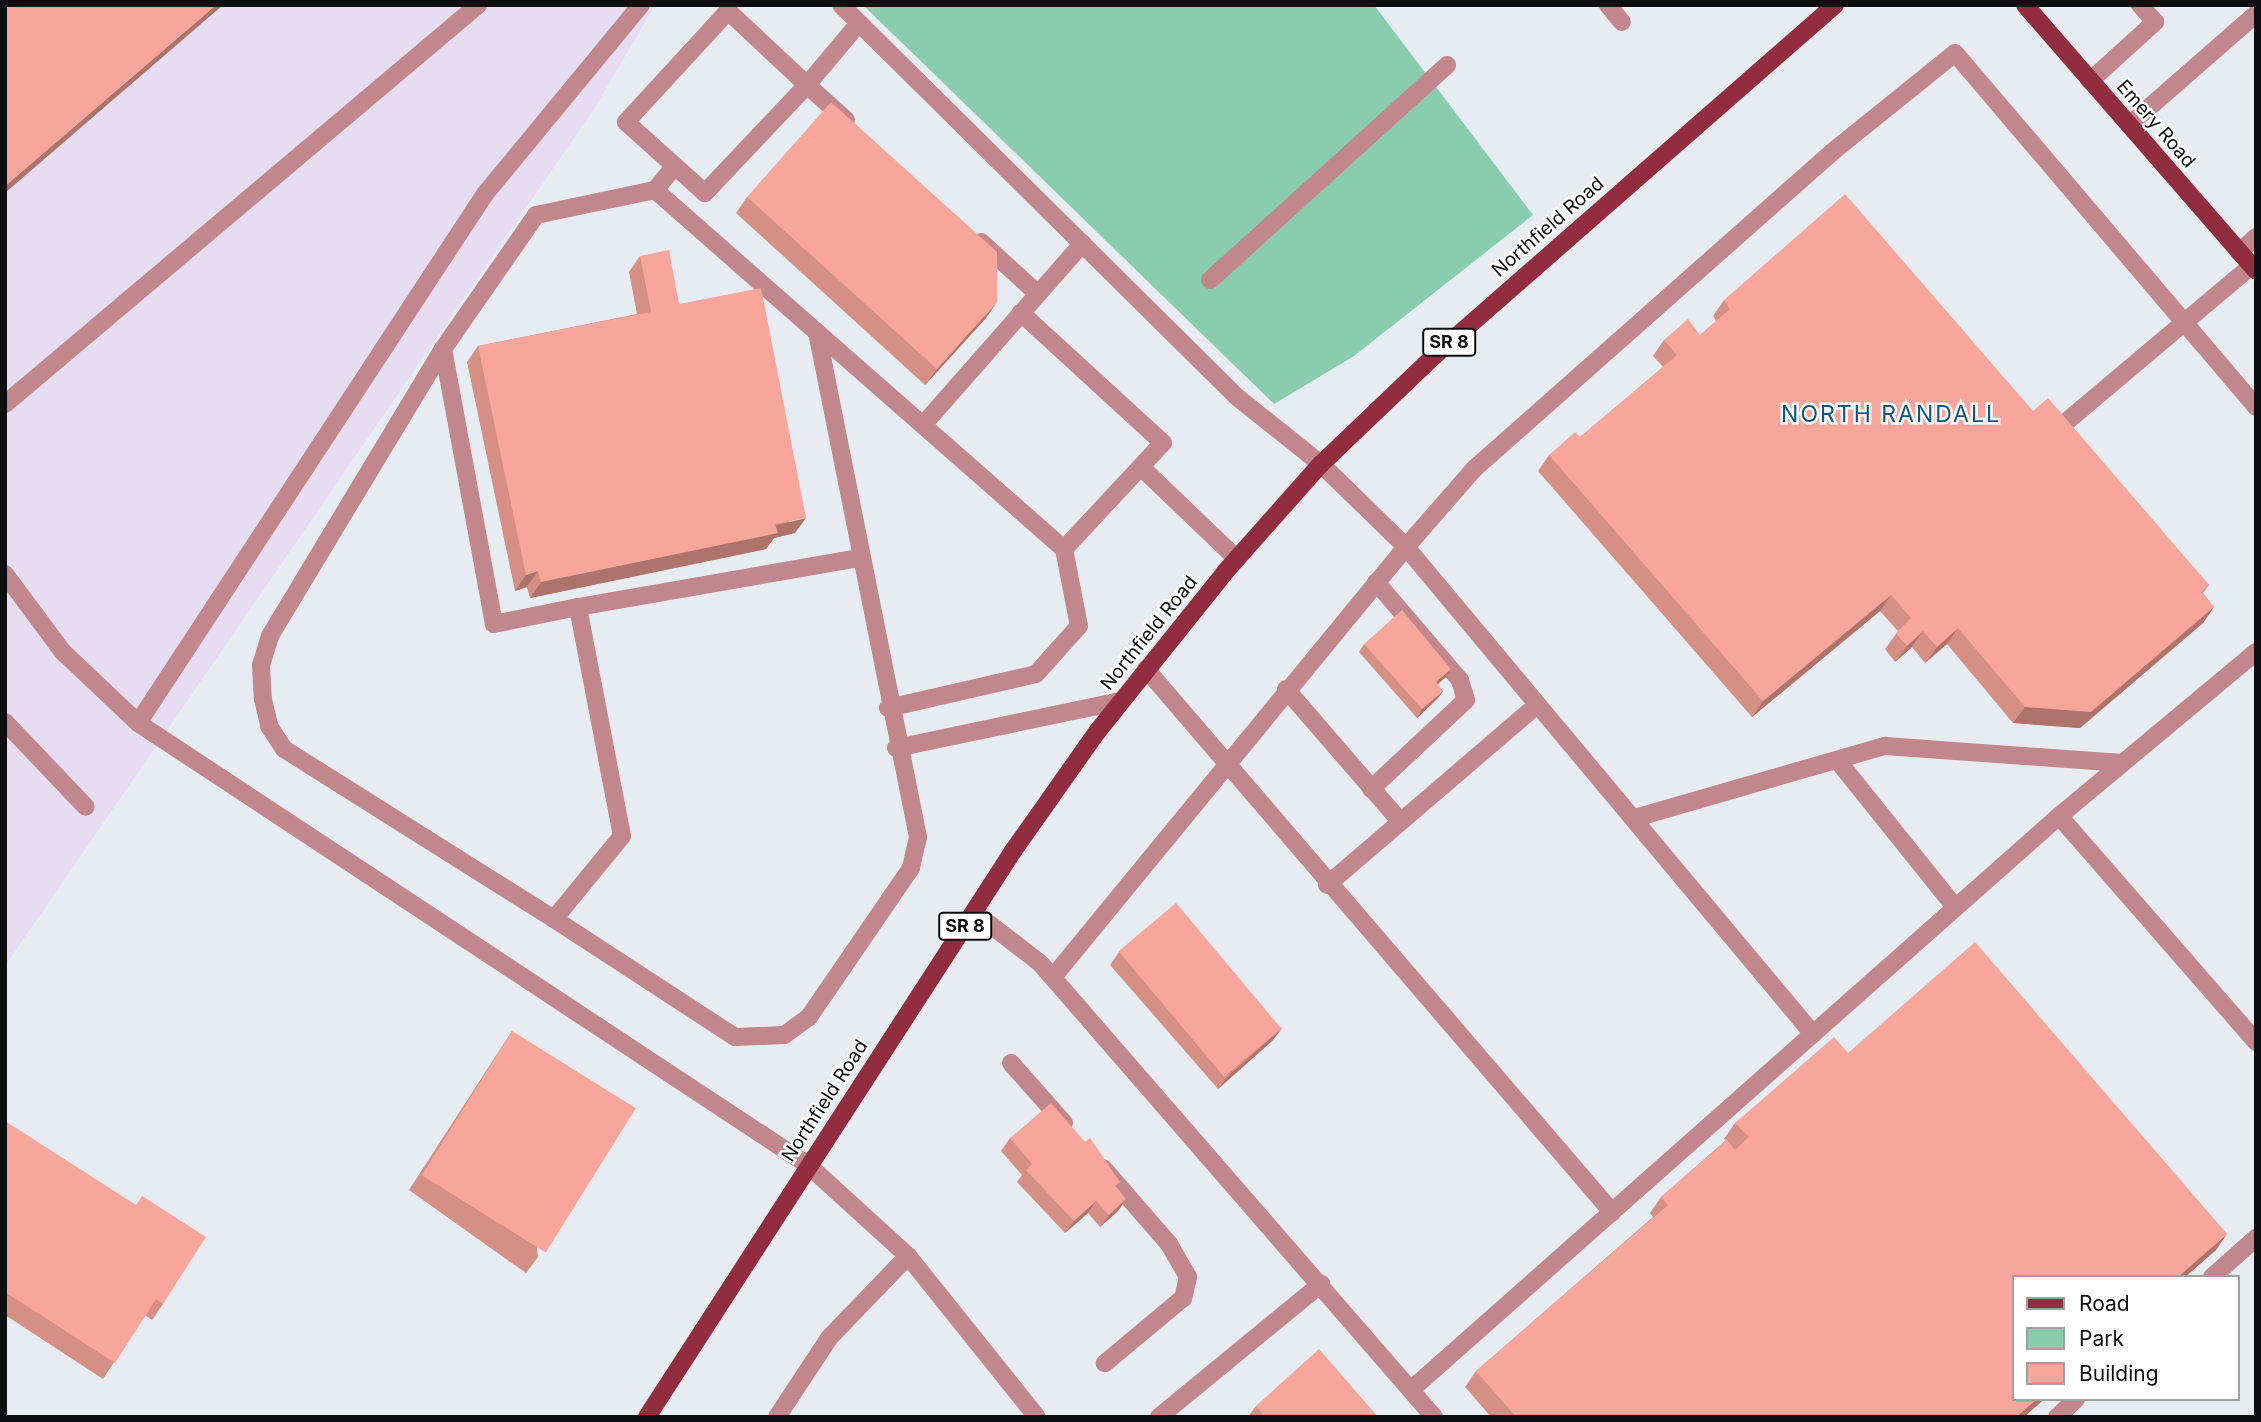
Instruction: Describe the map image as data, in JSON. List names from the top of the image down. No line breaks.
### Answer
{"streets":{"main road":["Emery Road","Northfield Road","SR 8"]},"districts":["NORTH RANDALL"],"legend":["Road","Park","Building"]}
